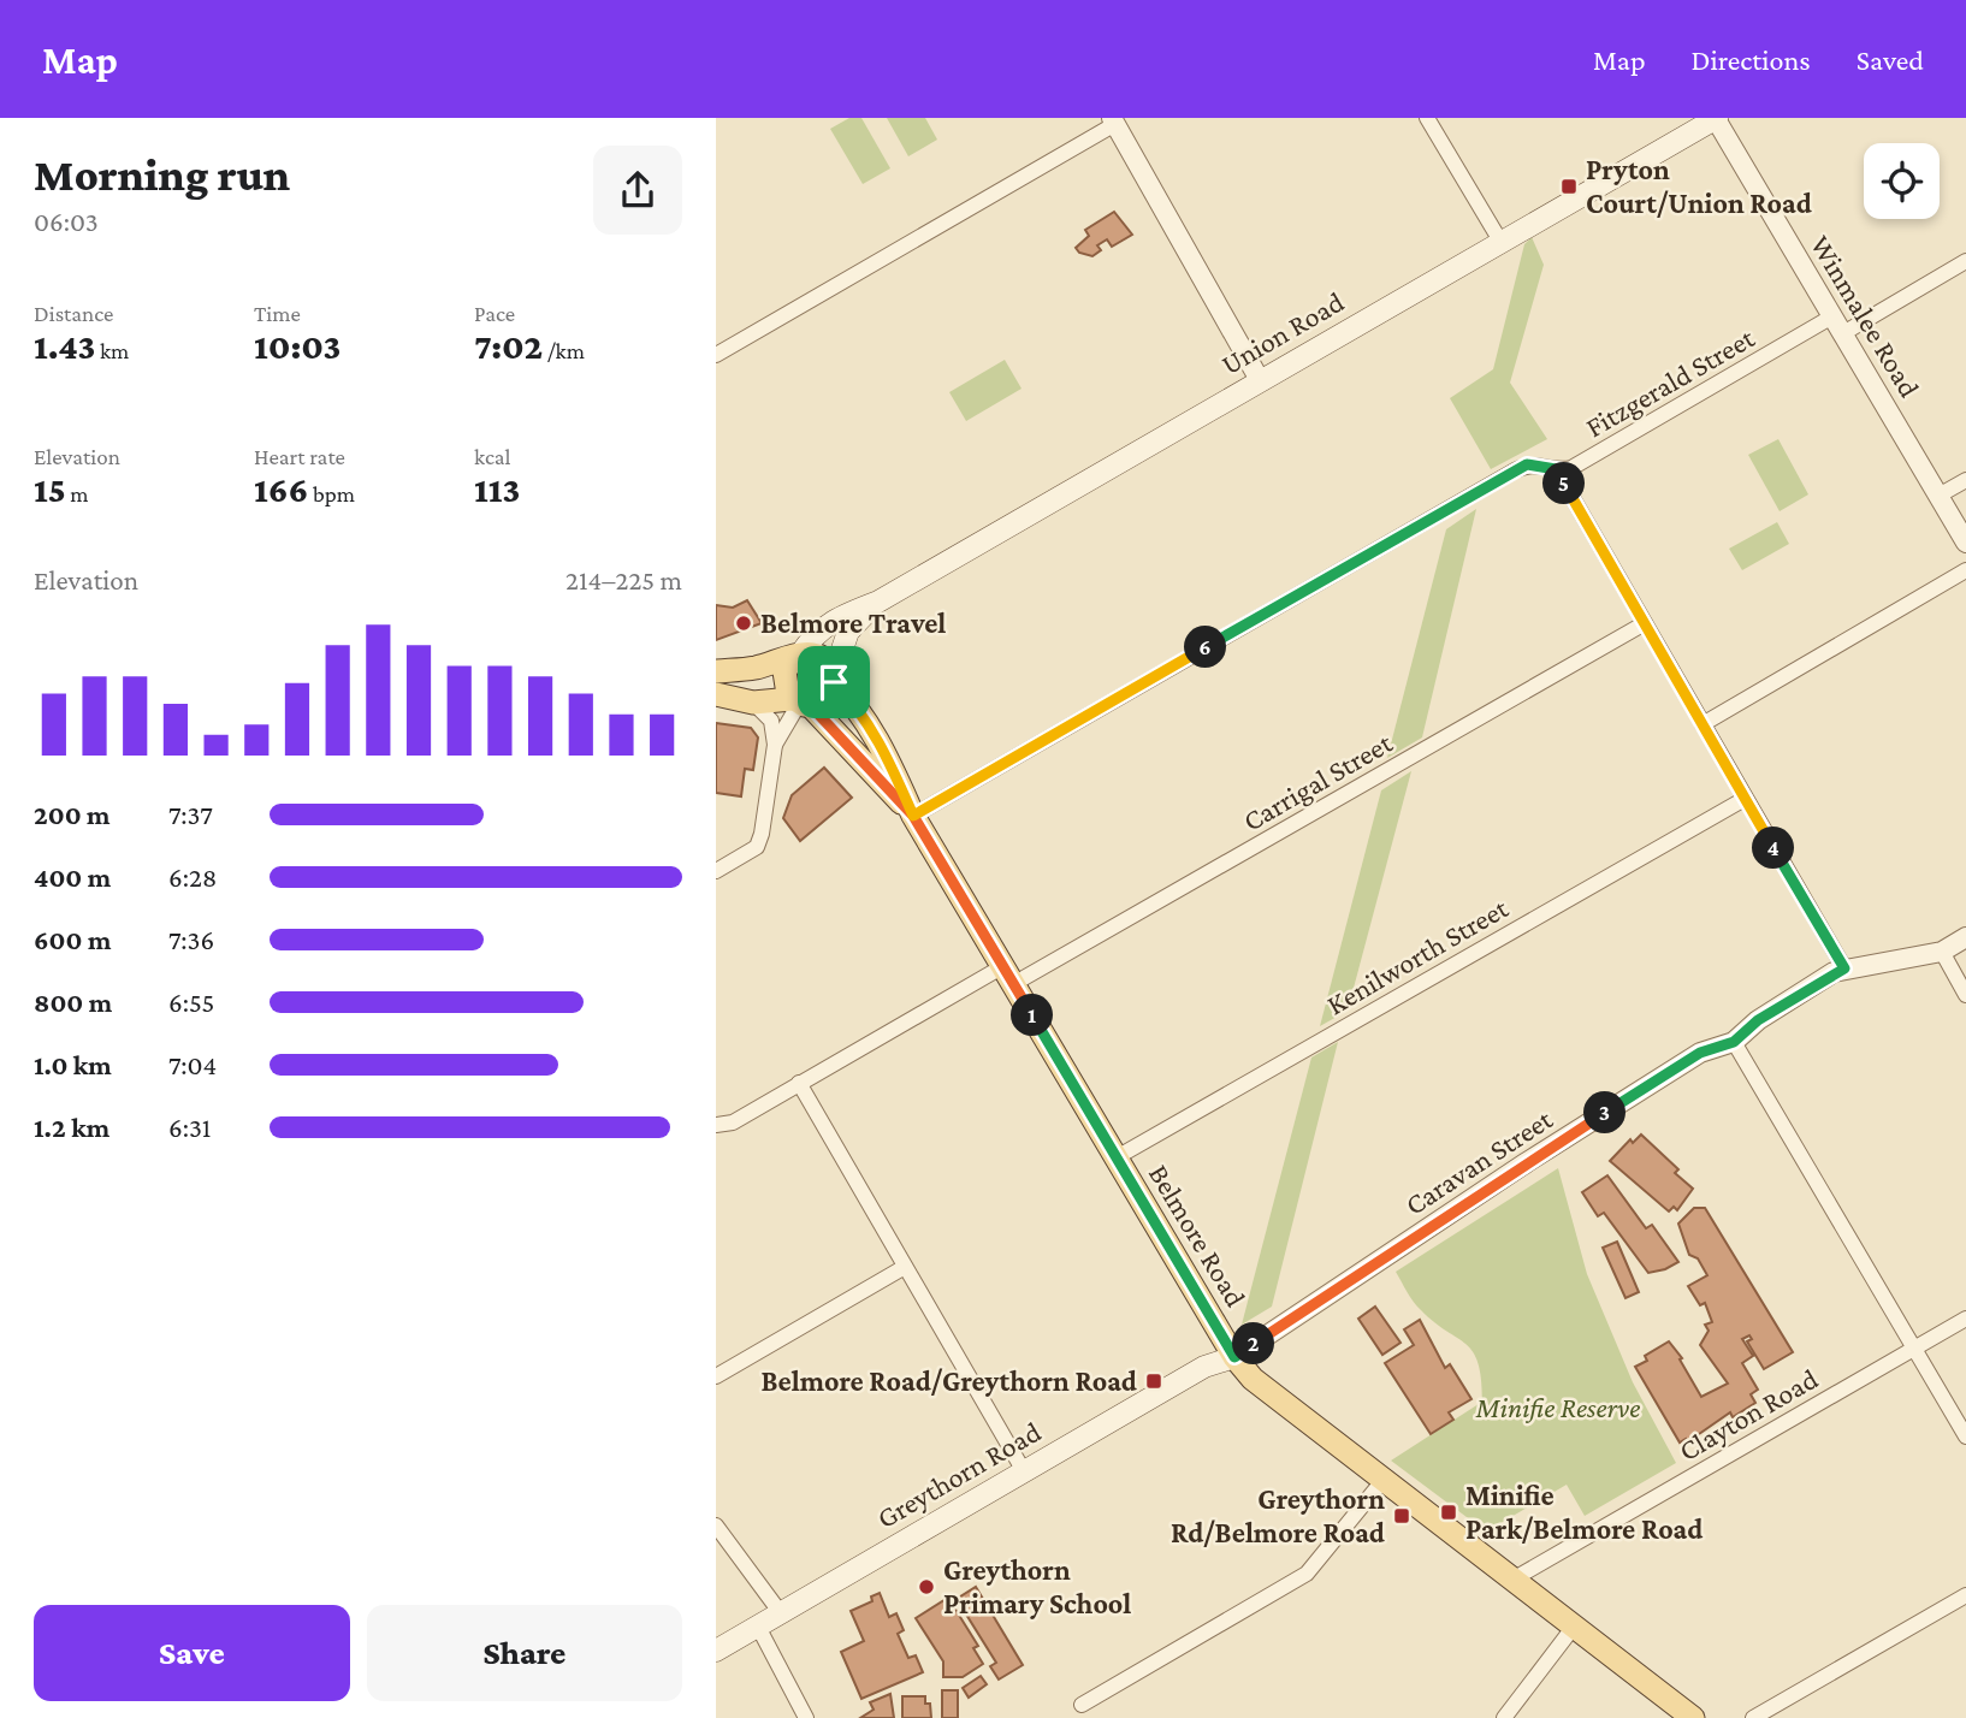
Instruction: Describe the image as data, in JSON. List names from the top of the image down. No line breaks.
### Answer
{"streets":{"main road":["Union Road","Belmore Road","Greythorn Road"],"street":["Winmalee Road","Fitzgerald Street","Carrigal Street","Kenilworth Street","Caravan Street","Clayton Road"]},"crossings":[["Winmalee Road","Union Road"],["Winmalee Road","Fitzgerald Street"],["Union Road","Belmore Road"],["Fitzgerald Street","Belmore Road"],["Carrigal Street","Belmore Road"],["Kenilworth Street","Belmore Road"],["Caravan Street","Belmore Road"],["Caravan Street","Greythorn Road"],["Belmore Road","Clayton Road"],["Belmore Road","Greythorn Road"]],"parks":["Minifie Reserve"],"places":{"transit":["Pryton Court/Union Road","Belmore Road/Greythorn Road","Minifie Park/Belmore Road","Greythorn Rd/Belmore Road"],"other":["Belmore Travel","Greythorn Primary School"]},"page":{"header":"Map","nav":["Map","Directions","Saved"],"heading":["Morning run","06:03"],"stats":[["Distance","1.43 km"],["Time","10:03"],["Pace","7:02 /km"],["Elevation","15 m"],["Heart rate","166 bpm"],["kcal","113"]],"pins":["5","6","4","1","3","2"],"chart":["Elevation","214–225 m"],"list":[{"name":"200 m","note":"7:37"},{"name":"400 m","note":"6:28"},{"name":"600 m","note":"7:36"},{"name":"800 m","note":"6:55"},{"name":"1.0 km","note":"7:04"},{"name":"1.2 km","note":"6:31"}],"buttons":["Save","Share"]}}
